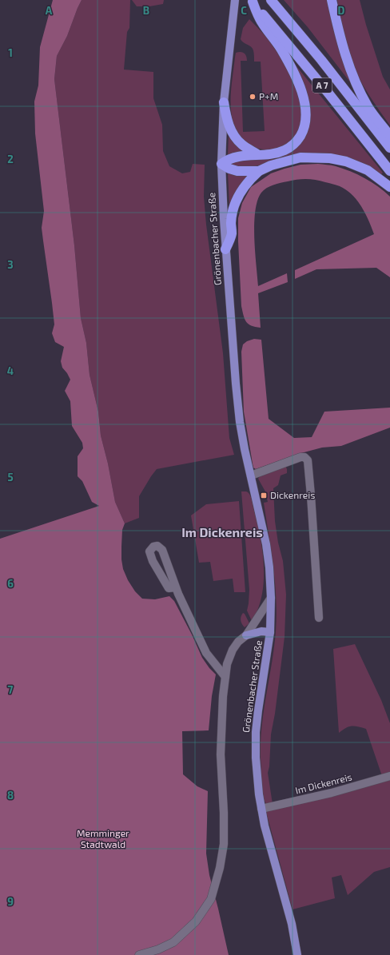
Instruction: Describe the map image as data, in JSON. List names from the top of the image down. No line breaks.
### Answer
{"streets":{"highway":["A 7"],"main road":["Grönenbacher Straße"],"street":["Im Dickenreis"]},"crossings":[["Grönenbacher Straße","Im Dickenreis"]],"districts":["Im Dickenreis"],"parks":["Memminger Stadtwald"],"places":{"other":["P+M"],"transit":["Dickenreis"]},"grid":{"columns":["A","B","C","D"],"rows":["1","2","3","4","5","6","7","8","9"]}}
